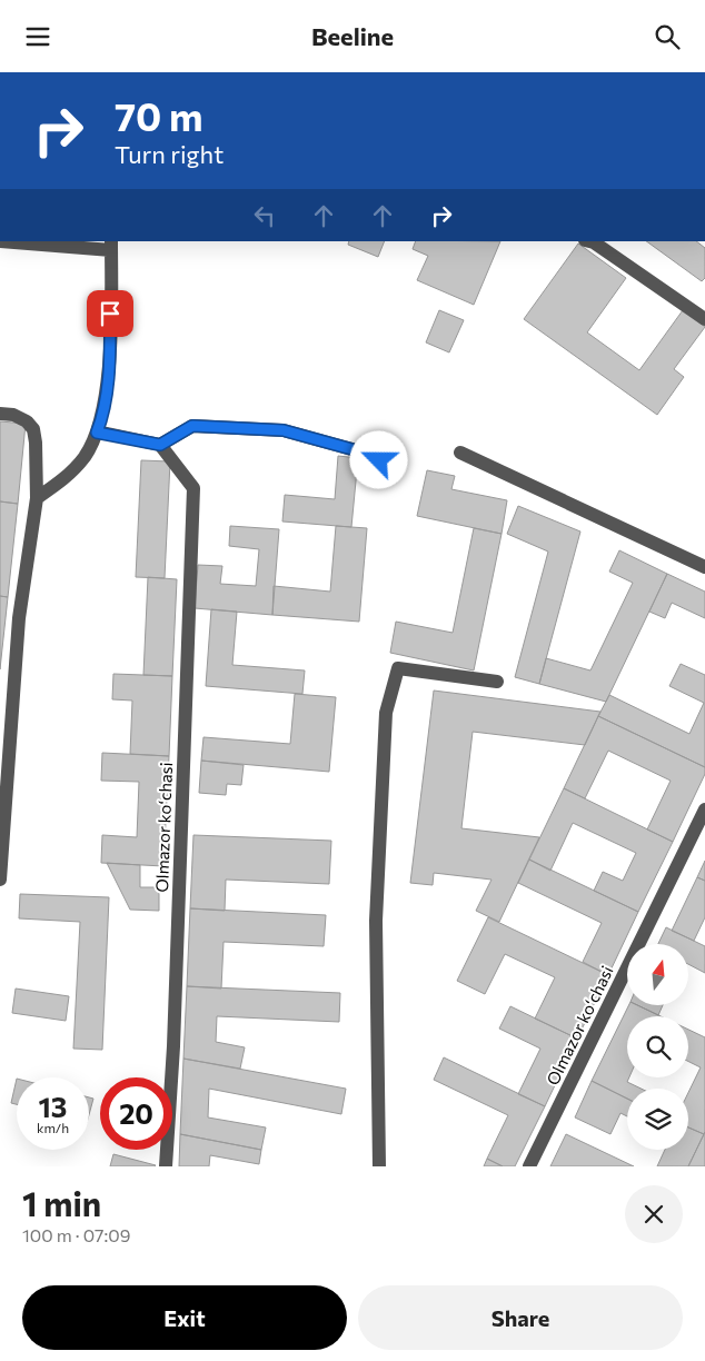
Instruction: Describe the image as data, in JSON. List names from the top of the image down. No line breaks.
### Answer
{"streets":{"street":["Olmazor koʻchasi"]},"north":"top","page":{"header":"Beeline","turn":["70 m","Turn right"],"speed":"13 km/h","limit":"20","heading":["1 min","100 m · 07:09"],"buttons":["Exit","Share"]}}
